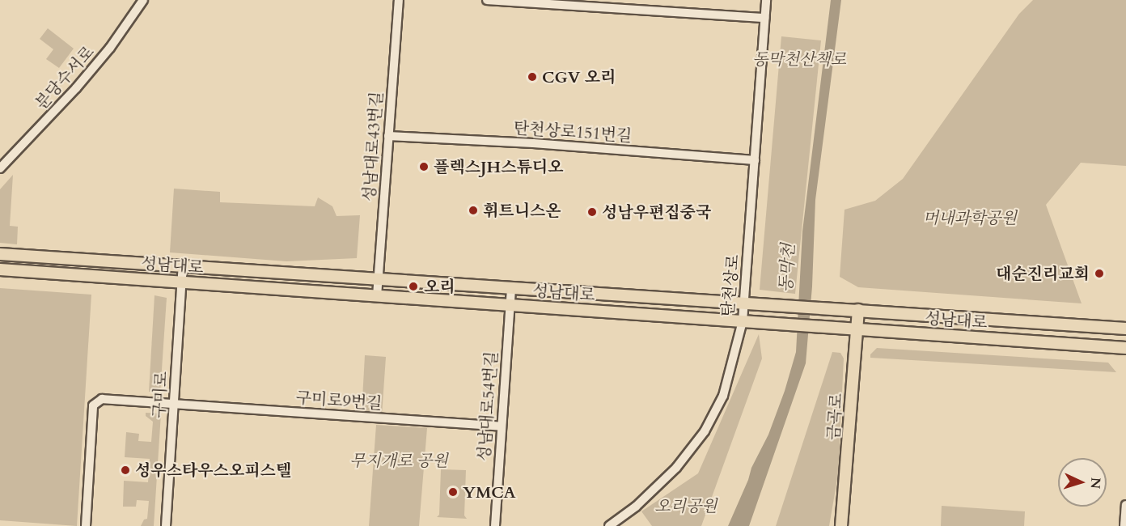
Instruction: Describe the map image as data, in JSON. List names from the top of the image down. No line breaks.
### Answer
{"streets":{"main road":["성남대로","금곡로"],"street":["분당수서로","탄천상로151번길","성남대로43번길","탄천상로","구미로","구미로9번길","성남대로54번길"]},"crossings":[["탄천상로151번길","성남대로43번길"],["탄천상로151번길","탄천상로"],["성남대로43번길","성남대로"],["성남대로","탄천상로"],["성남대로","구미로"],["성남대로","성남대로54번길"],["성남대로","금곡로"],["구미로","구미로9번길"],["구미로9번길","성남대로54번길"]],"water":["동막천"],"parks":["동막천산책로","머내과학공원","무지개로 공원","오리공원"],"places":["CGV 오리","플렉스JH스튜디오","휘트니스온","성남우편집중국","대순진리교회","오리","성우스타우스오피스텔","YMCA"],"north":"right"}
